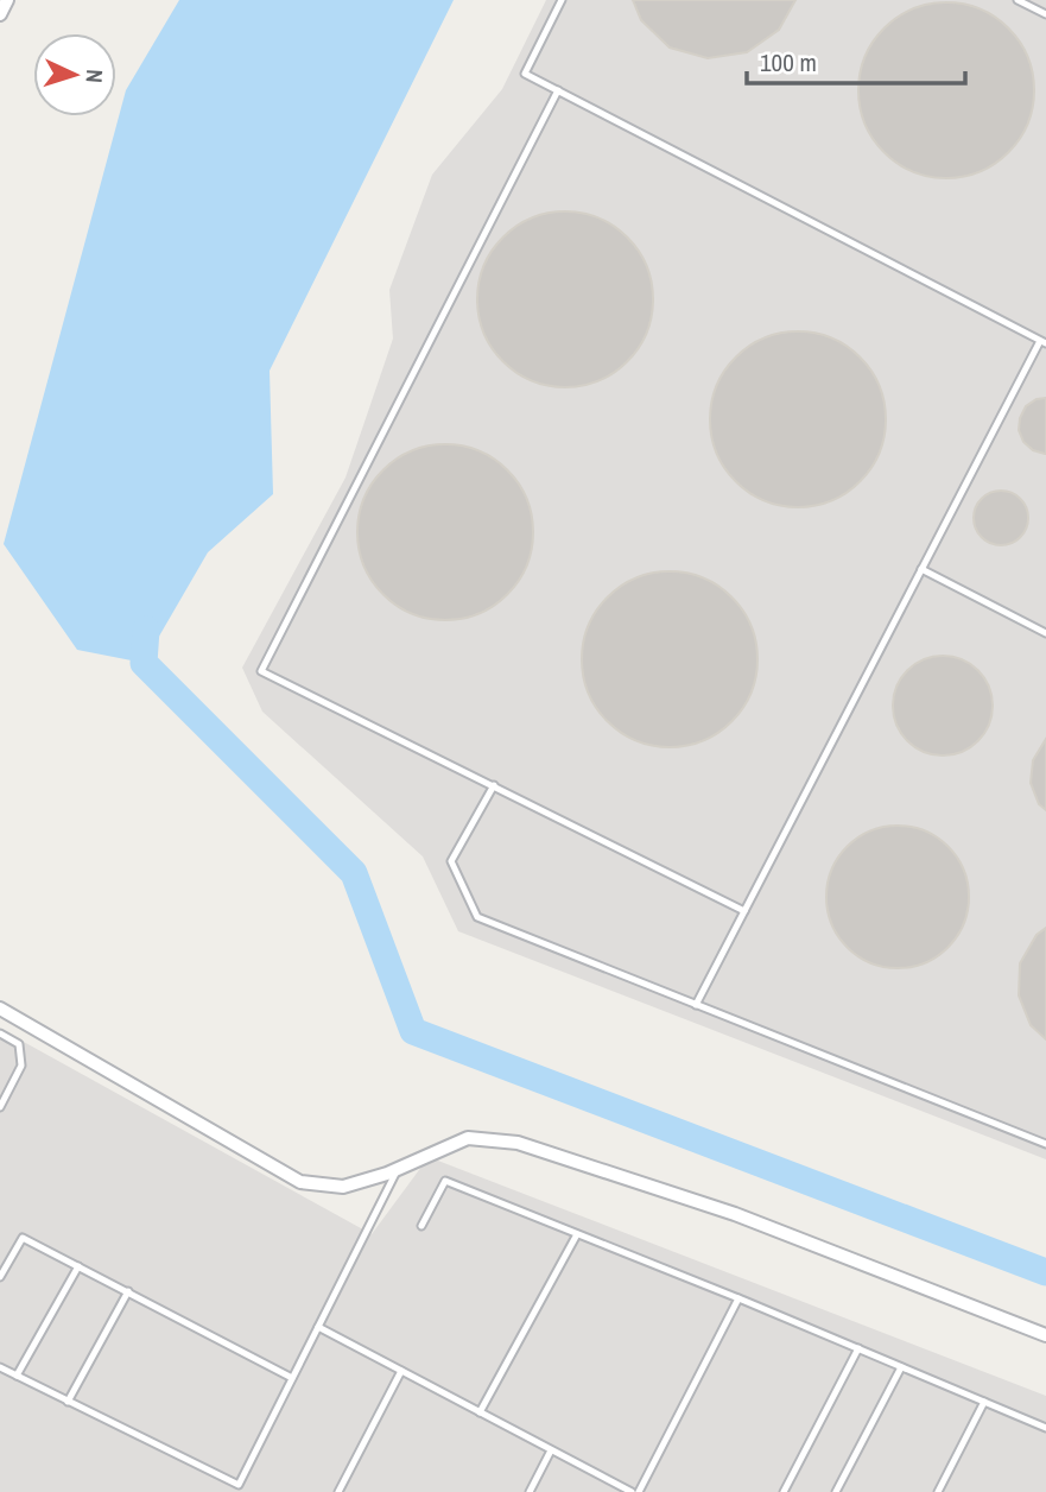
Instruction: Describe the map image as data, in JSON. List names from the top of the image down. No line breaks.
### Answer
{"scale_bar":"100 m","north":"right"}
